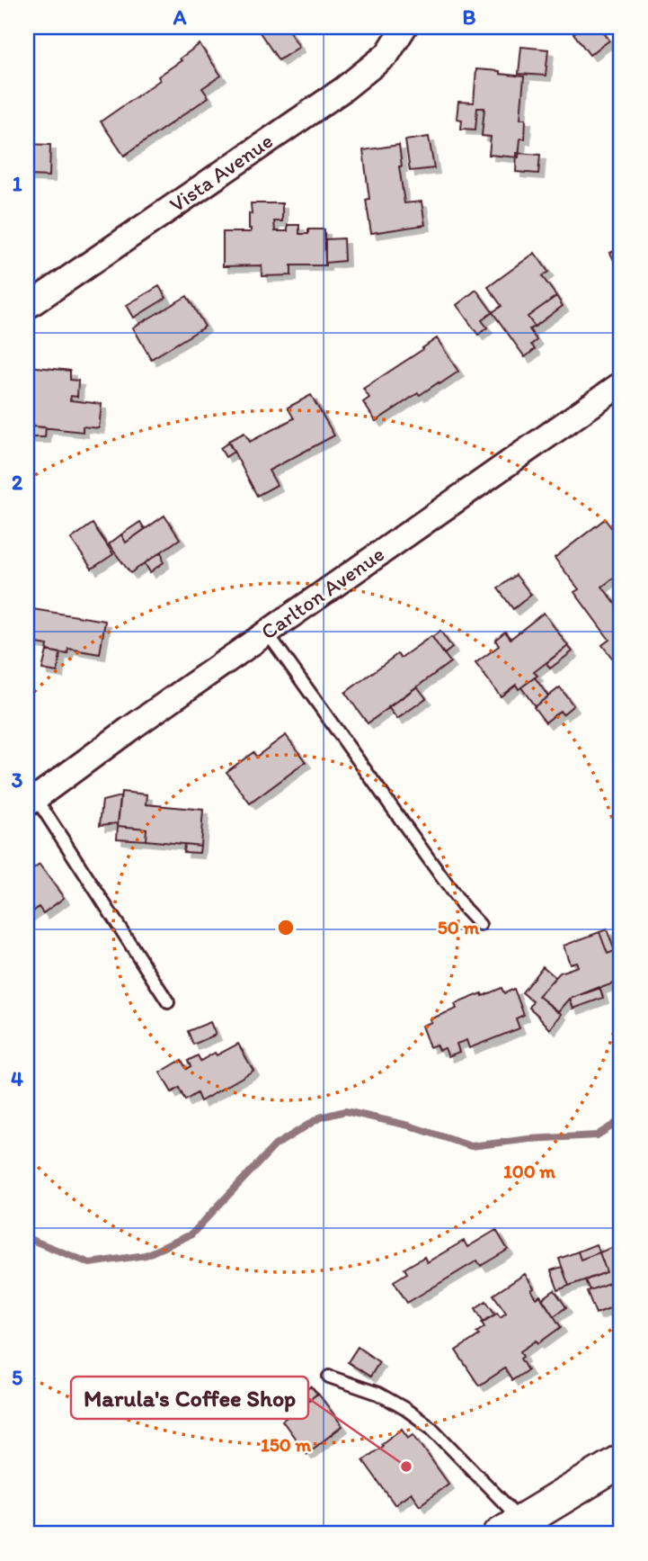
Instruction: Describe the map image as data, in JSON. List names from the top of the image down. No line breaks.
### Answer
{"streets":{"street":["Vista Avenue","Carlton Avenue"]},"places":["Marula's Coffee Shop"],"grid":{"columns":["A","B"],"rows":["1","2","3","4","5"]},"rings":["50 m","100 m","150 m"]}
